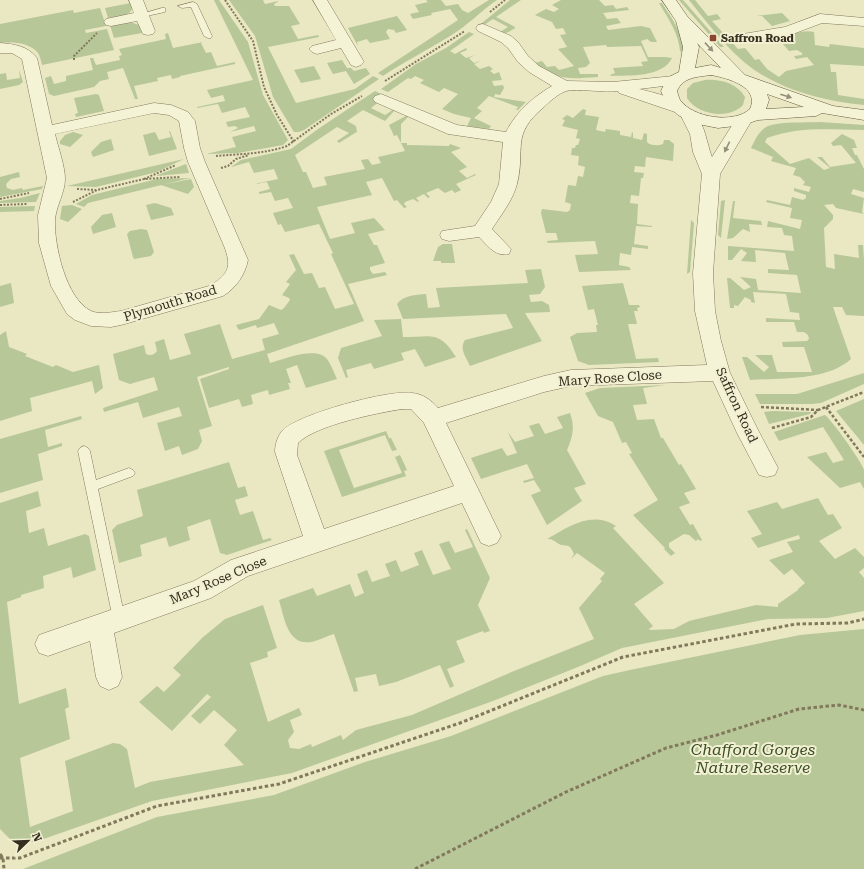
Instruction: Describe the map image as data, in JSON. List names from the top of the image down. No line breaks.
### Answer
{"streets":{"street":["Plymouth Road","Mary Rose Close","Saffron Road"]},"crossings":[["Mary Rose Close","Saffron Road"]],"parks":["Chafford Gorges Nature Reserve"],"places":{"transit":["Saffron Road"]},"north":"top right"}
